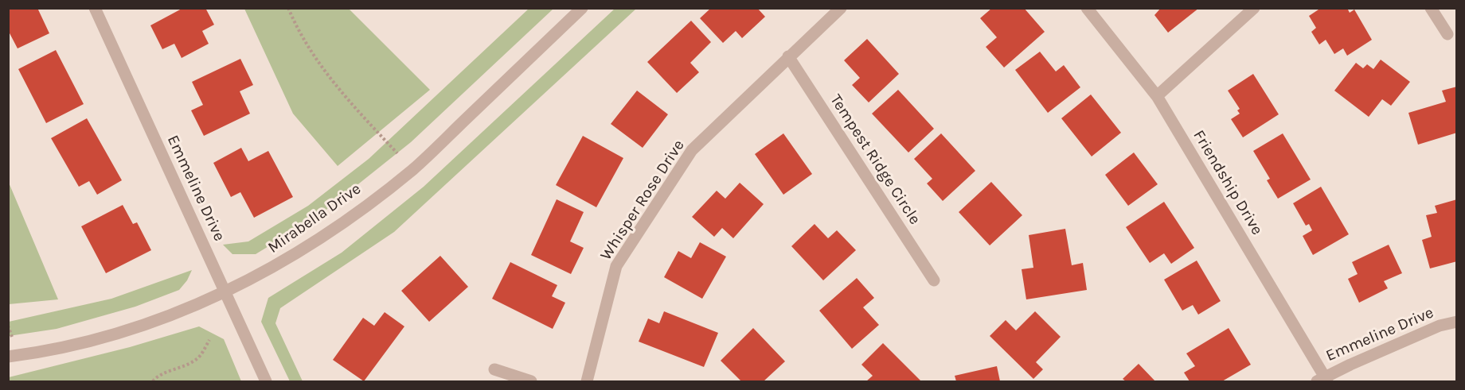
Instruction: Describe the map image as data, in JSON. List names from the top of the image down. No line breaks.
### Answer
{"streets":{"street":["Tempest Ridge Circle","Friendship Drive","Emmeline Drive","Whisper Rose Drive","Mirabella Drive"]},"crossings":[["Tempest Ridge Circle","Whisper Rose Drive"],["Friendship Drive","Emmeline Drive"],["Emmeline Drive","Mirabella Drive"]]}
